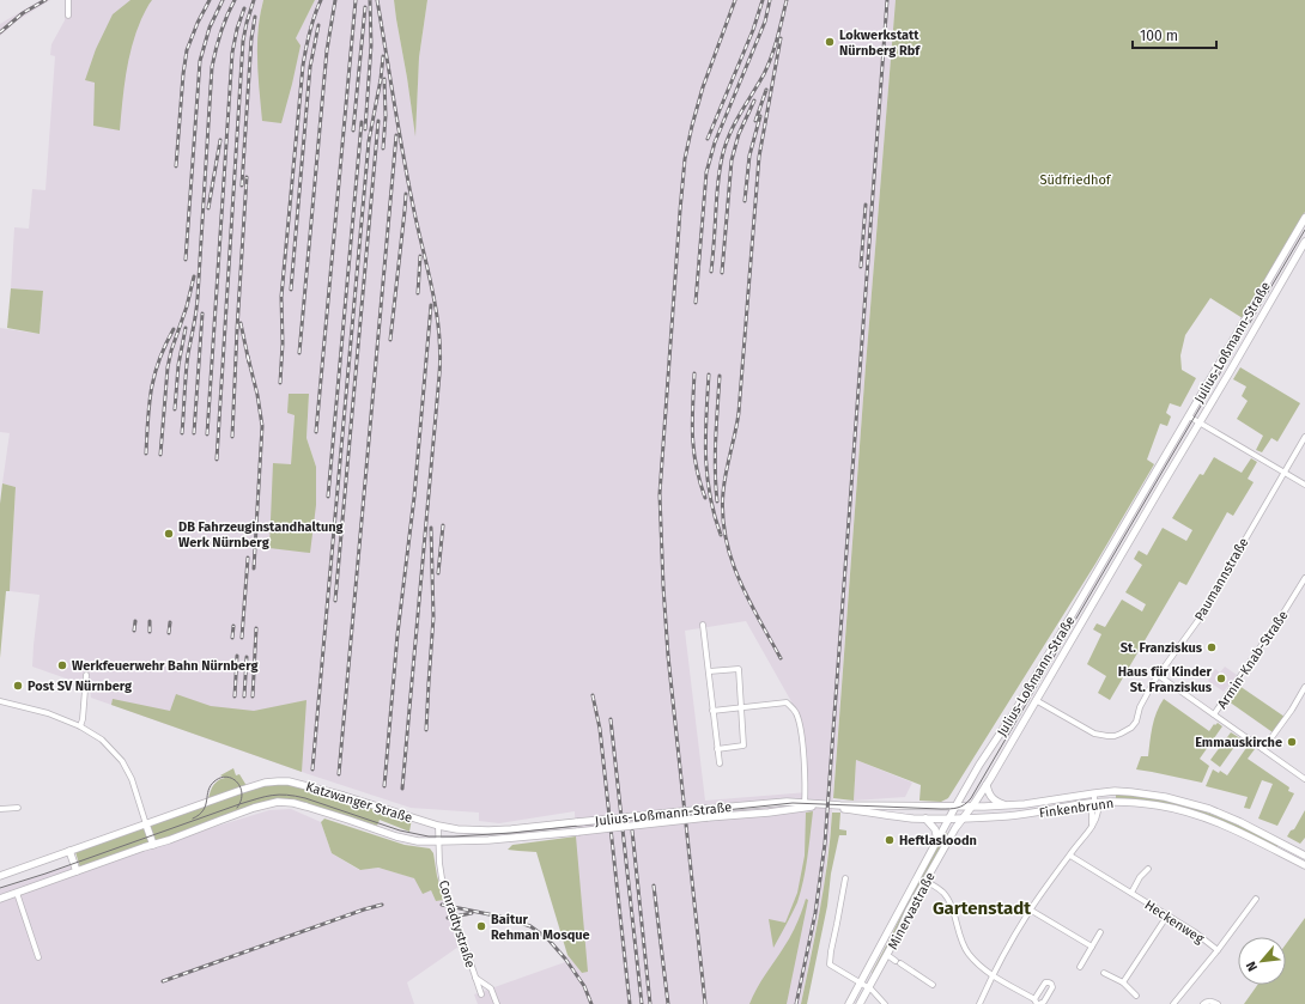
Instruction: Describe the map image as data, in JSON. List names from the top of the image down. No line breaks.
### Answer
{"streets":{"main road":["Julius-Loßmann-Straße","Katzwanger Straße","Finkenbrunn","Minervastraße"],"street":["Paumannstraße","Armin-Knab-Straße","Heckenweg","Conradtystraße"]},"crossings":[["Julius-Loßmann-Straße","Paumannstraße"],["Julius-Loßmann-Straße","Katzwanger Straße"],["Julius-Loßmann-Straße","Finkenbrunn"],["Julius-Loßmann-Straße","Minervastraße"],["Katzwanger Straße","Conradtystraße"],["Finkenbrunn","Minervastraße"]],"districts":["Gartenstadt"],"parks":["Südfriedhof"],"places":["Lokwerkstatt Nürnberg Rbf","DB Fahrzeuginstandhaltung Werk Nürnberg","St. Franziskus","Werkfeuerwehr Bahn Nürnberg","Haus für Kinder St. Franziskus","Post SV Nürnberg","Emmauskirche","Heftlasloodn","Baitur Rehman Mosque"],"scale_bar":"100 m","north":"bottom left"}
